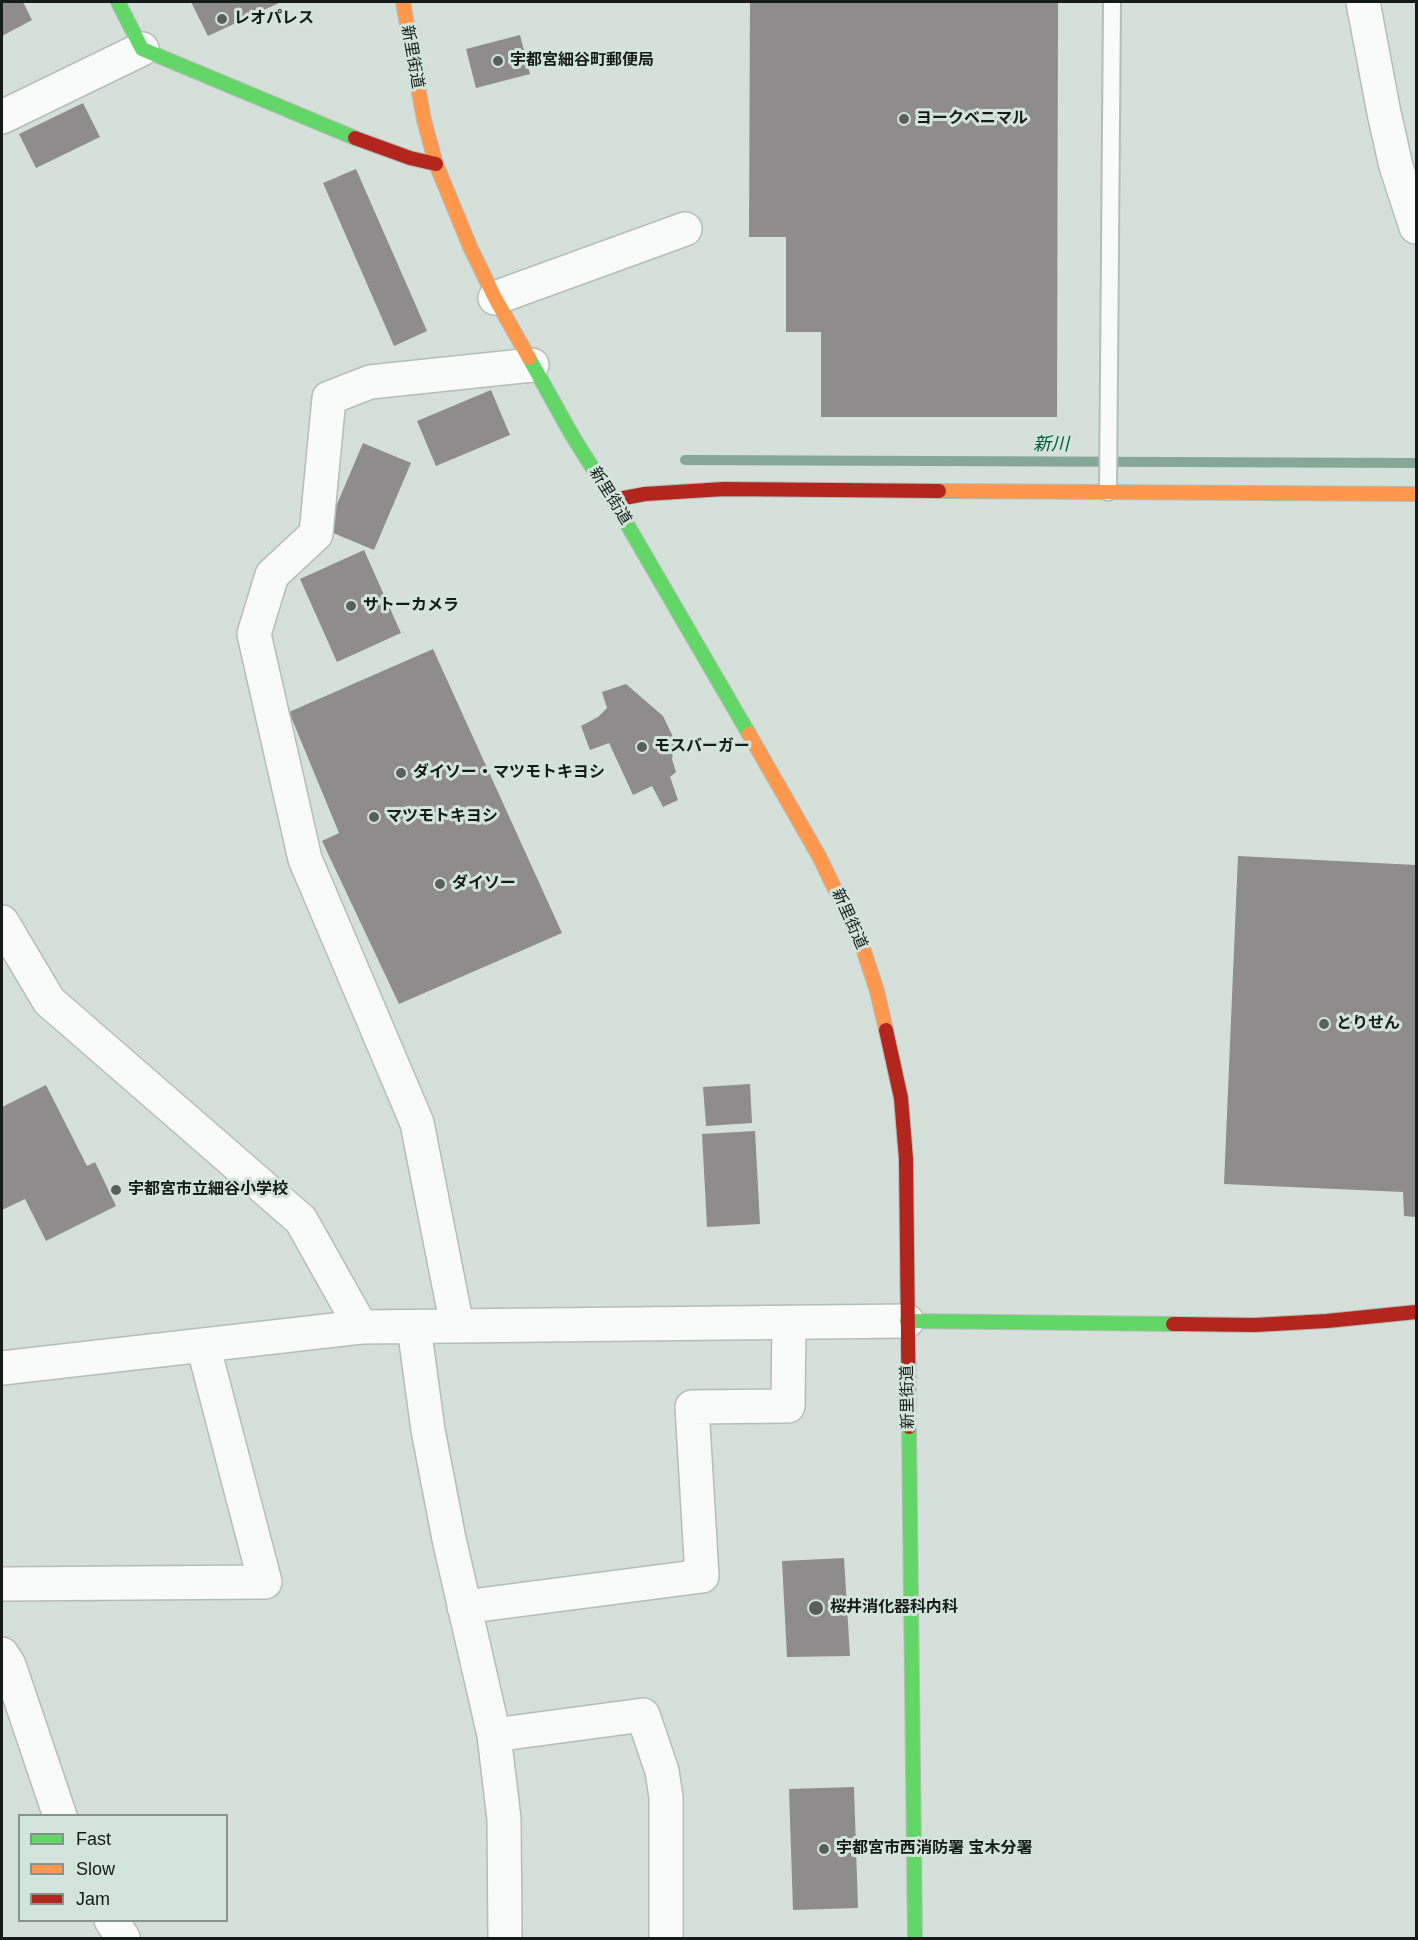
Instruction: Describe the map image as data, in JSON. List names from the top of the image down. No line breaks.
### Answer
{"streets":{"main road":["新里街道"]},"water":["新川"],"places":["レオパレス","宇都宮細谷町郵便局","ヨークベニマル","サトーカメラ","モスバーガー","ダイソー・マツモトキヨシ","マツモトキヨシ","ダイソー","とりせん","宇都宮市立細谷小学校","桜井消化器科内科","宇都宮市西消防署 宝木分署"],"legend":["Fast","Slow","Jam"]}
